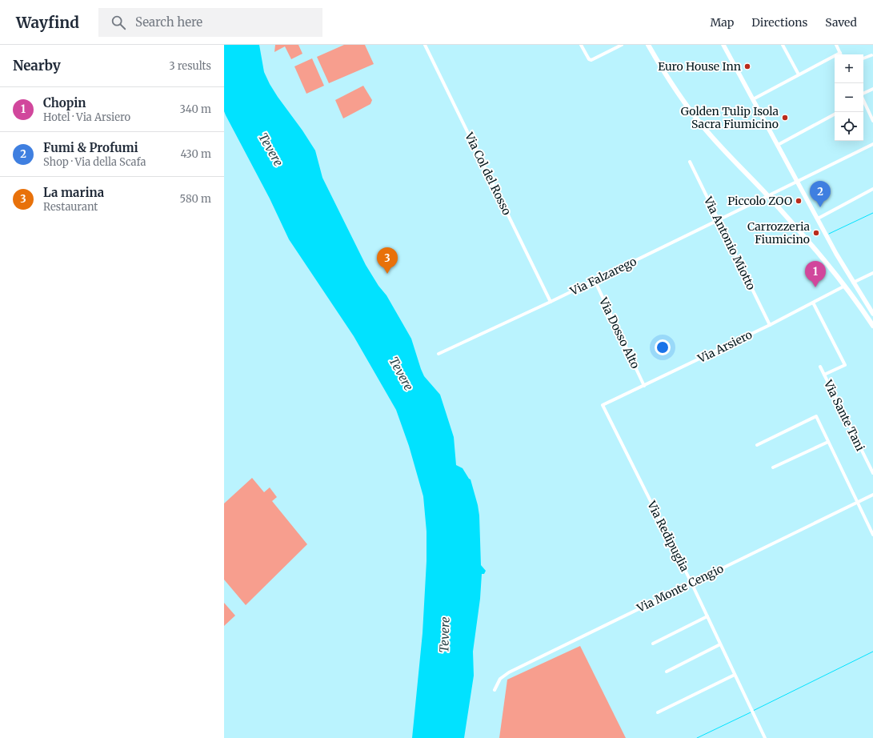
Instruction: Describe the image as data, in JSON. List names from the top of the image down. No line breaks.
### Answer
{"streets":{"street":["Via Col del Rosso","Via Antonio Miotto","Via Falzarego","Via Dosso Alto","Via Arsiero","Via Sante Tani","Via Redipuglia","Via Monte Cengio"]},"crossings":[["Via Col del Rosso","Via Falzarego"],["Via Antonio Miotto","Via Falzarego"],["Via Antonio Miotto","Via Arsiero"],["Via Falzarego","Via Dosso Alto"],["Via Dosso Alto","Via Arsiero"],["Via Arsiero","Via Sante Tani"],["Via Arsiero","Via Redipuglia"],["Via Redipuglia","Via Monte Cengio"]],"water":["Tevere"],"places":["Euro House Inn","Golden Tulip Isola Sacra Fiumicino","Piccolo ZOO","Carrozzeria Fiumicino"],"page":{"header":"Wayfind","search":"Search here","nav":["Map","Directions","Saved"],"heading":["Nearby","3 results"],"map_buttons":["+","−"],"list":[{"mark":"1","name":"Chopin","note":"Hotel · Via Arsiero","value":"340 m"},{"mark":"2","name":"Fumi & Profumi","note":"Shop · Via della Scafa","value":"430 m"},{"mark":"3","name":"La marina","note":"Restaurant","value":"580 m"}],"pins":["2","3","1"]}}
